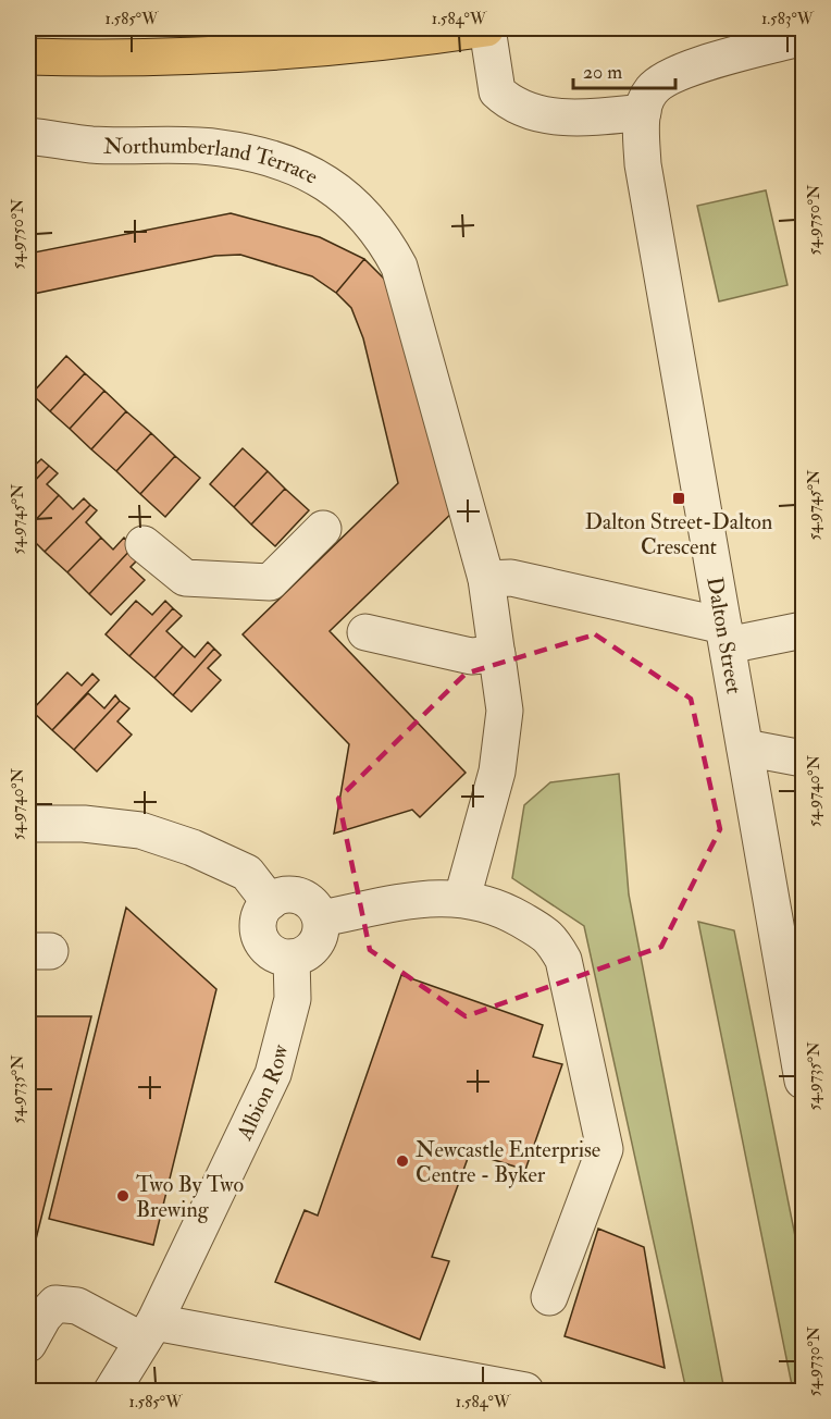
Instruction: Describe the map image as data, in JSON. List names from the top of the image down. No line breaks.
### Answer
{"streets":{"street":["Northumberland Terrace","Dalton Street","Albion Row"]},"places":{"transit":["Dalton Street-Dalton Crescent"],"other":["Newcastle Enterprise Centre - Byker","Two By Two Brewing"]},"scale_bar":"20 m","coordinates":["1.585°W","1.584°W","1.583°W","54.9750°N","54.9745°N","54.9740°N","54.9735°N","54.9730°N"]}
